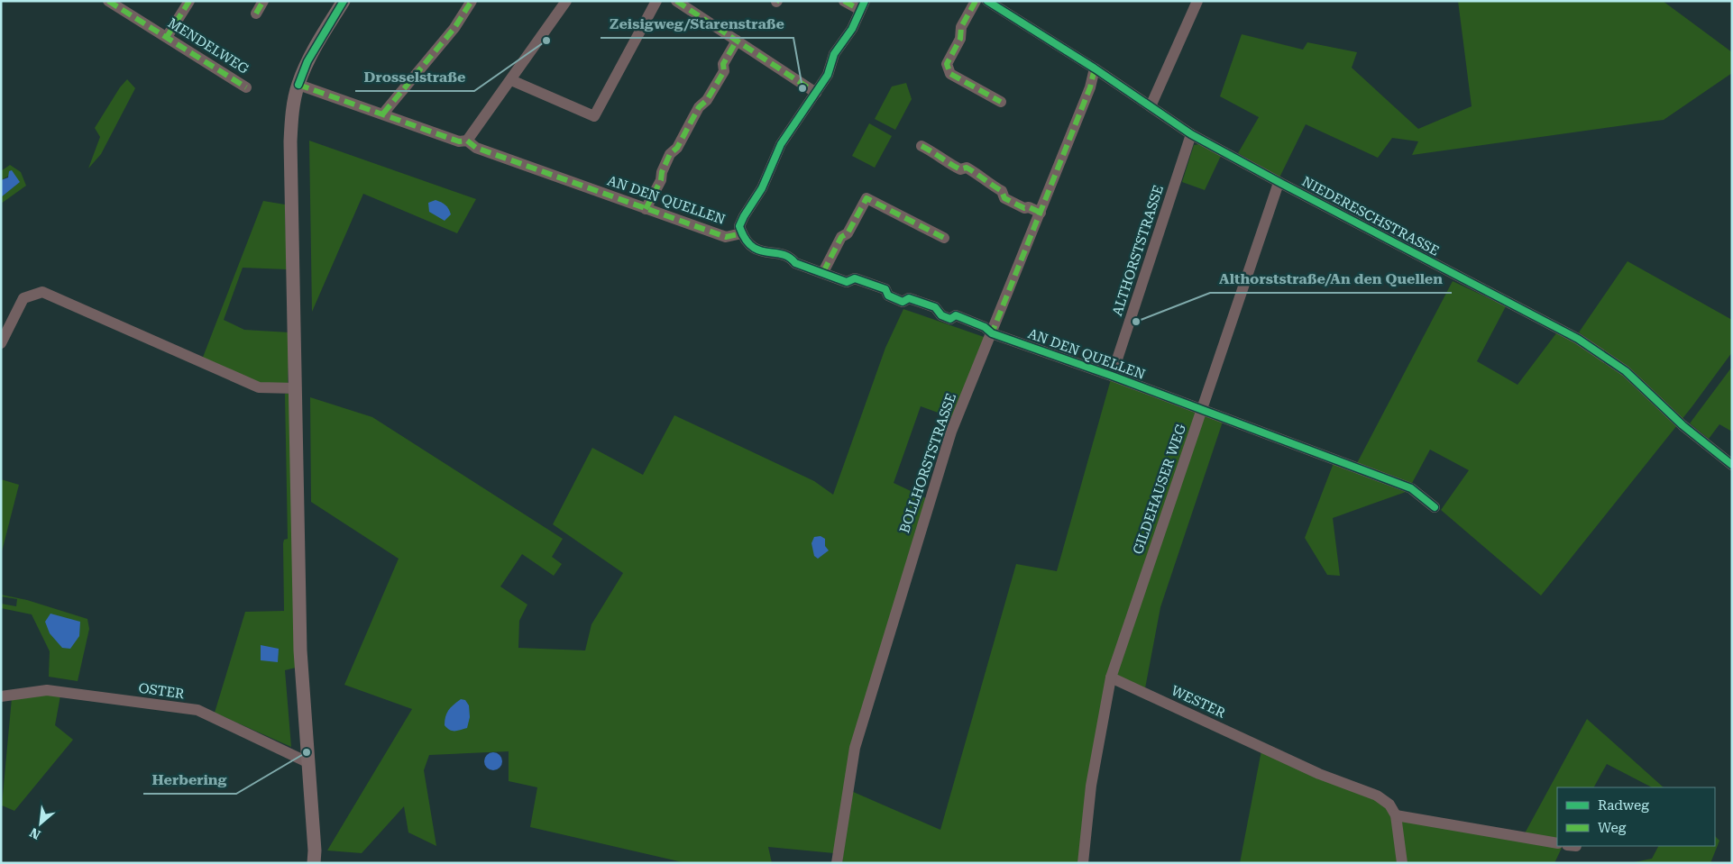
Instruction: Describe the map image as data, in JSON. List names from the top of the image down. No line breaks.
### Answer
{"streets":{"street":["MENDELWEG","AN DEN QUELLEN","NIEDERESCHSTRASSE","ALTHORSTSTRASSE","BOLLHORSTSTRASSE","GILDEHAUSER WEG","OSTER","WESTER"]},"crossings":[["AN DEN QUELLEN","ALTHORSTSTRASSE"],["AN DEN QUELLEN","BOLLHORSTSTRASSE"],["AN DEN QUELLEN","GILDEHAUSER WEG"],["NIEDERESCHSTRASSE","ALTHORSTSTRASSE"],["NIEDERESCHSTRASSE","BOLLHORSTSTRASSE"],["NIEDERESCHSTRASSE","GILDEHAUSER WEG"],["GILDEHAUSER WEG","WESTER"]],"places":["Drosselstraße","Zeisigweg/Starenstraße","Althorststraße/An den Quellen","Herbering"],"legend":["Radweg","Weg"],"north":"bottom left"}
